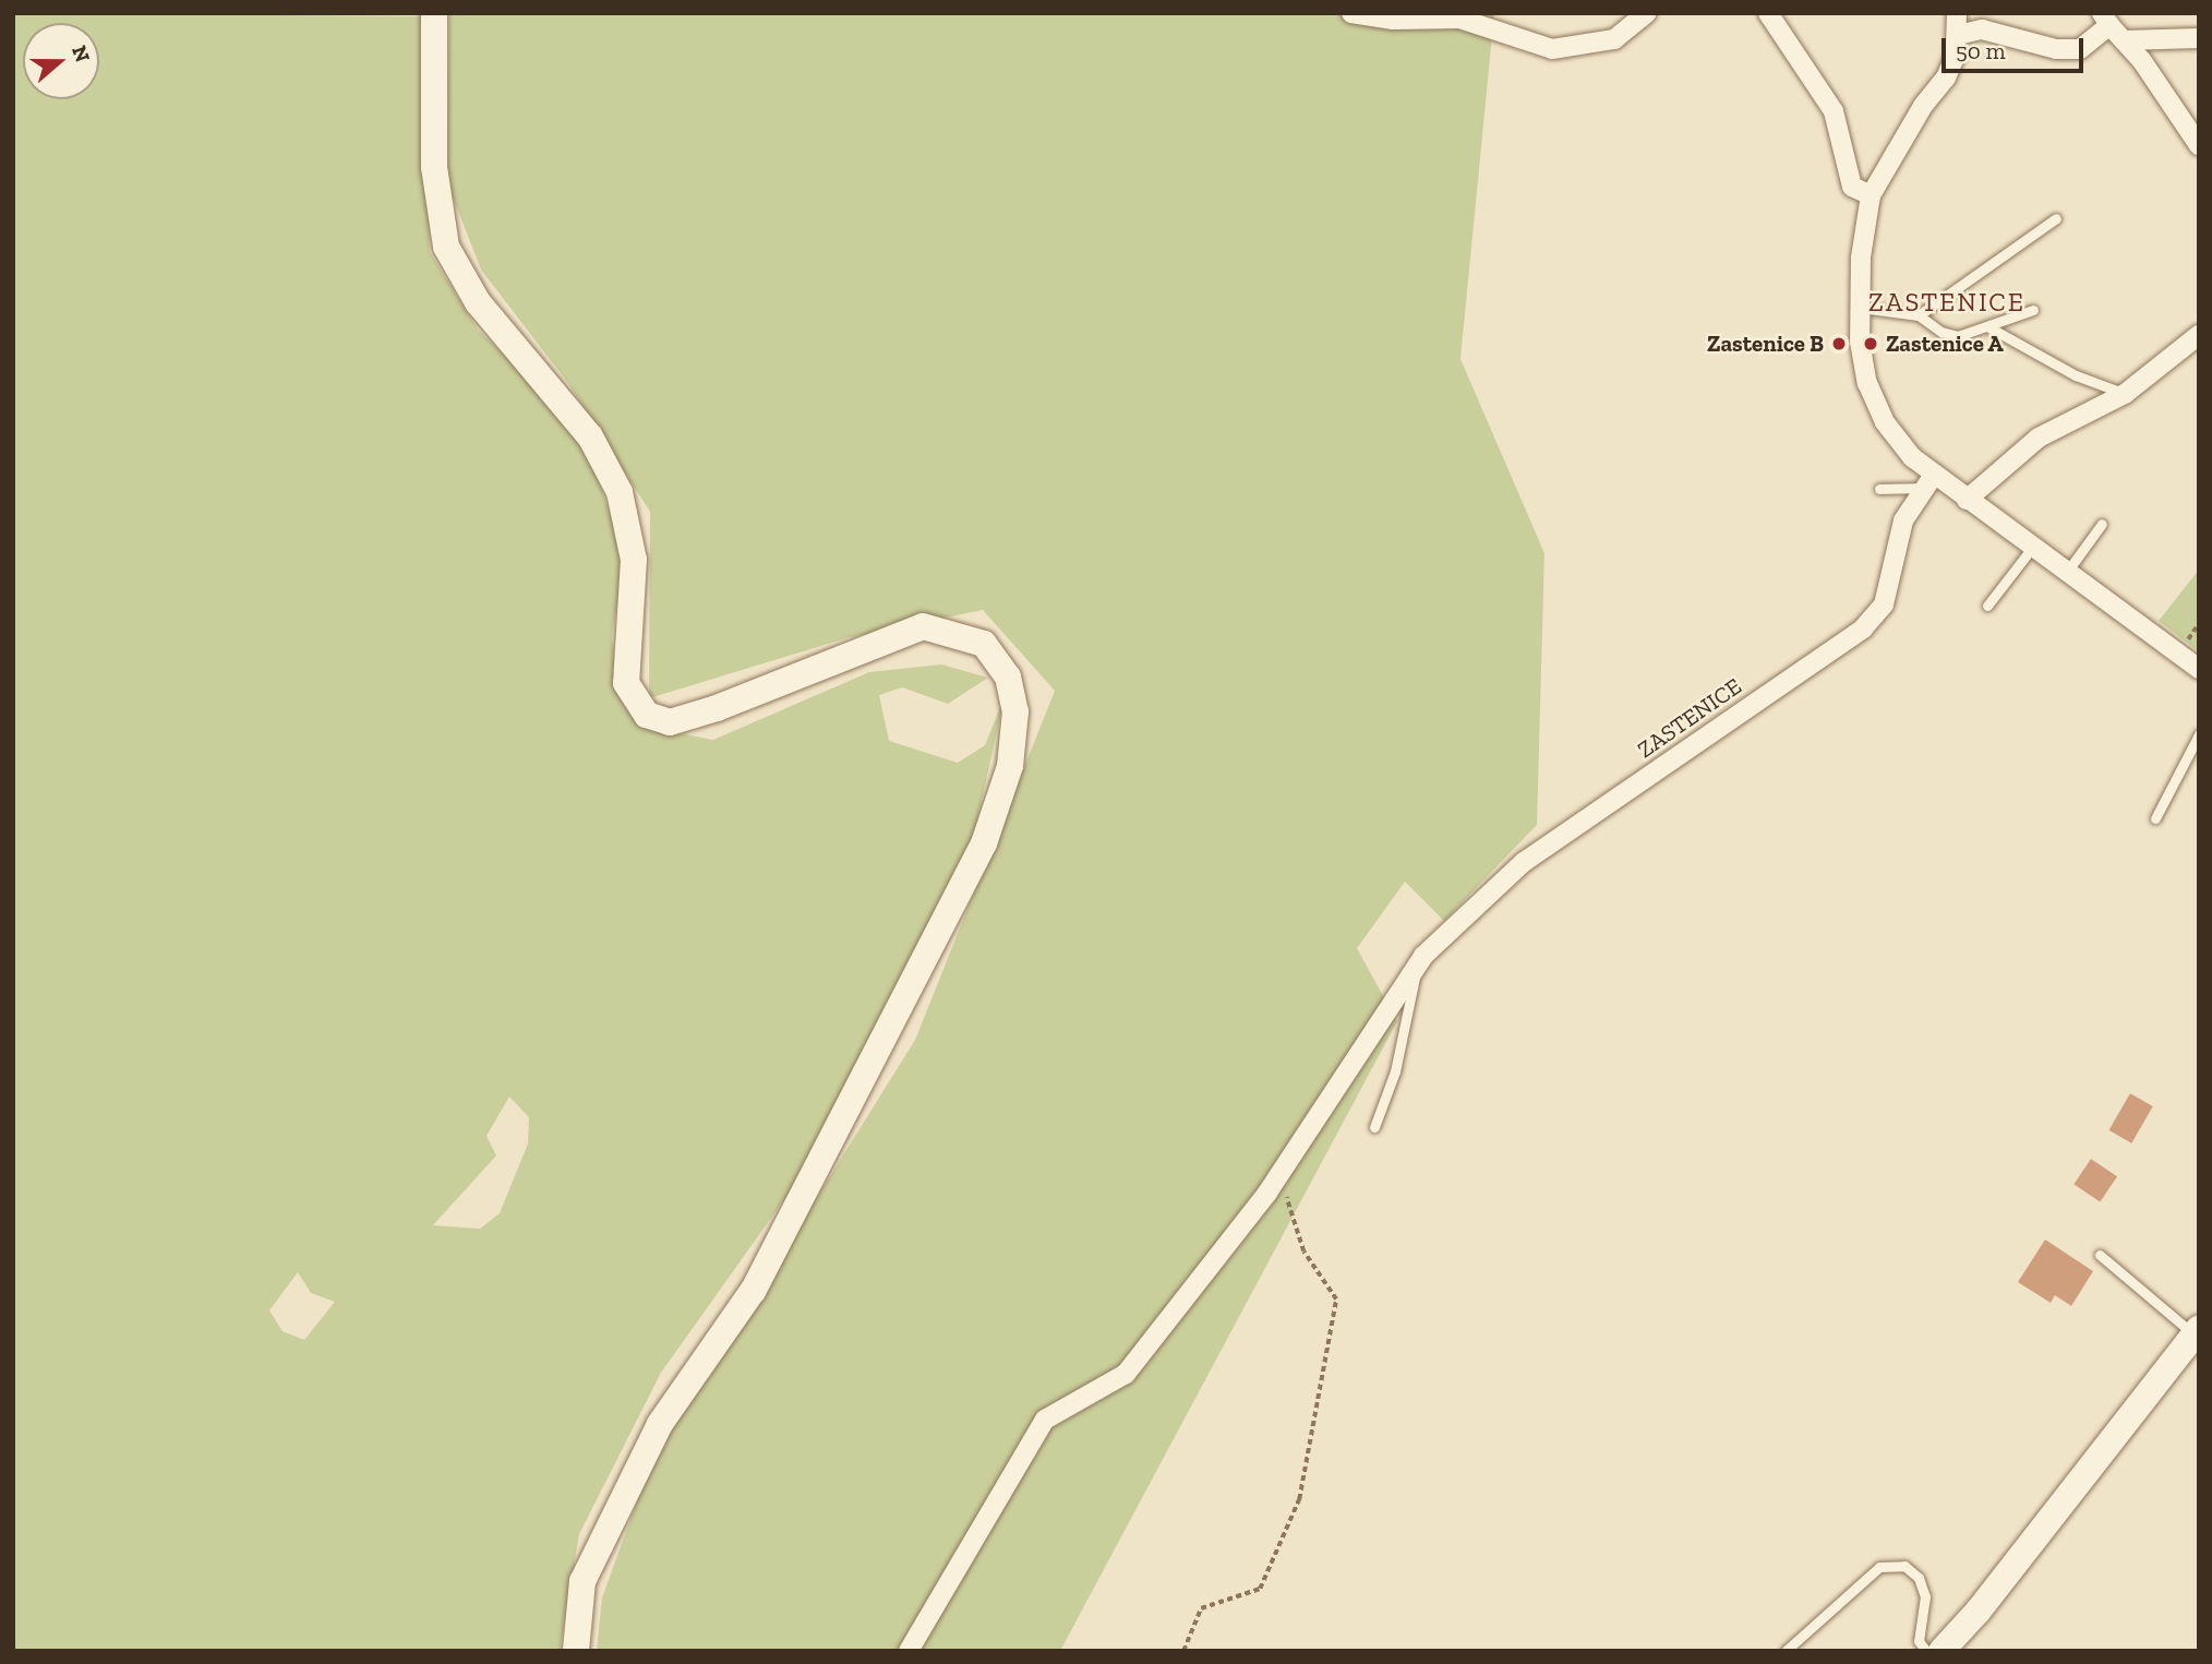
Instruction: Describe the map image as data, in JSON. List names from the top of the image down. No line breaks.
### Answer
{"streets":{"street":["ZASTENICE"]},"districts":["ZASTENICE"],"places":["Zastenice B","Zastenice A"],"scale_bar":"50 m","north":"right"}
